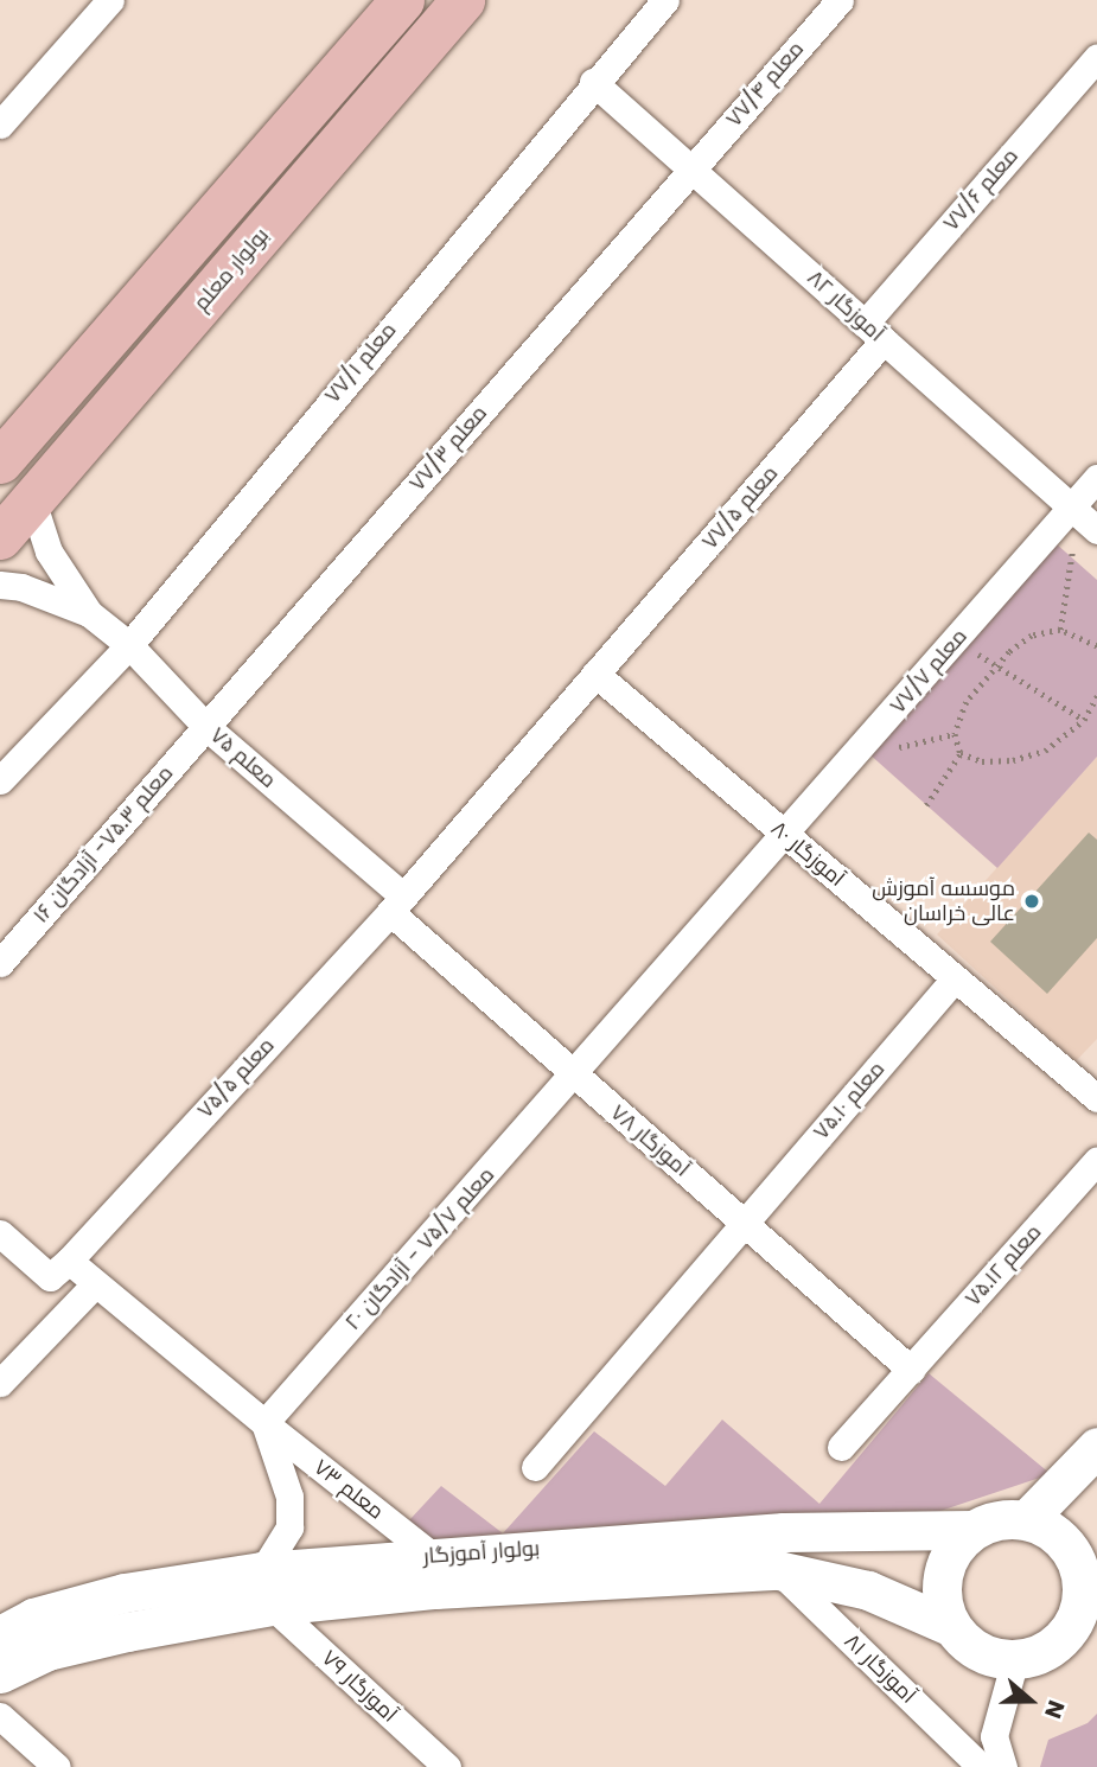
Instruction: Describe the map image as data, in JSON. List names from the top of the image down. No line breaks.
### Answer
{"streets":{"main road":["بولوار معلم","بولوار آموزگار"],"street":["معلم ۷۷/۴","معلم ۷۷/۶","آموزگار ۸۲","معلم ۷۷/۱","معلم ۷۷/۳","معلم ۷۷/۵","معلم ۷۷/۷","معلم ۷۵","معلم ۷۵.۳- آزادگان ۱۶","آموزگار ۸۰","معلم ۷۵/۵","معلم ۷۵.۱۰","آموزگار ۷۸","معلم ۷۵/۷ - آزادگان ۲۰","معلم ۷۵.۱۲","معلم ۷۳","۸۱ آموزگار","۷۹ آموزگار"]},"crossings":[["معلم ۷۷/۴","آموزگار ۸۲"],["معلم ۷۷/۴","معلم ۷۷/۳"],["معلم ۷۷/۶","آموزگار ۸۲"],["معلم ۷۷/۶","معلم ۷۷/۵"],["آموزگار ۸۲","معلم ۷۷/۱"],["آموزگار ۸۲","معلم ۷۷/۳"],["آموزگار ۸۲","معلم ۷۷/۵"],["آموزگار ۸۲","معلم ۷۷/۷"],["معلم ۷۷/۱","معلم ۷۵"],["معلم ۷۷/۳","معلم ۷۵"],["معلم ۷۷/۳","معلم ۷۵.۳- آزادگان ۱۶"],["معلم ۷۷/۵","معلم ۷۵"],["معلم ۷۷/۵","آموزگار ۸۰"],["معلم ۷۷/۵","معلم ۷۵/۵"],["معلم ۷۷/۵","آموزگار ۷۸"],["معلم ۷۷/۷","آموزگار ۸۰"],["معلم ۷۷/۷","معلم ۷۵/۷ - آزادگان ۲۰"],["معلم ۷۵","معلم ۷۵.۳- آزادگان ۱۶"],["معلم ۷۵","معلم ۷۵/۵"],["معلم ۷۵","آموزگار ۷۸"],["آموزگار ۸۰","معلم ۷۵.۱۰"],["آموزگار ۸۰","معلم ۷۵/۷ - آزادگان ۲۰"],["معلم ۷۵/۵","آموزگار ۷۸"],["معلم ۷۵/۵","معلم ۷۳"],["معلم ۷۵.۱۰","آموزگار ۷۸"],["آموزگار ۷۸","معلم ۷۵/۷ - آزادگان ۲۰"],["آموزگار ۷۸","معلم ۷۵.۱۲"],["معلم ۷۵/۷ - آزادگان ۲۰","معلم ۷۳"],["معلم ۷۳","بولوار آموزگار"],["بولوار آموزگار","۸۱ آموزگار"],["بولوار آموزگار","۷۹ آموزگار"]],"places":["موسسه آموزش عالی خراسان"],"north":"right"}
